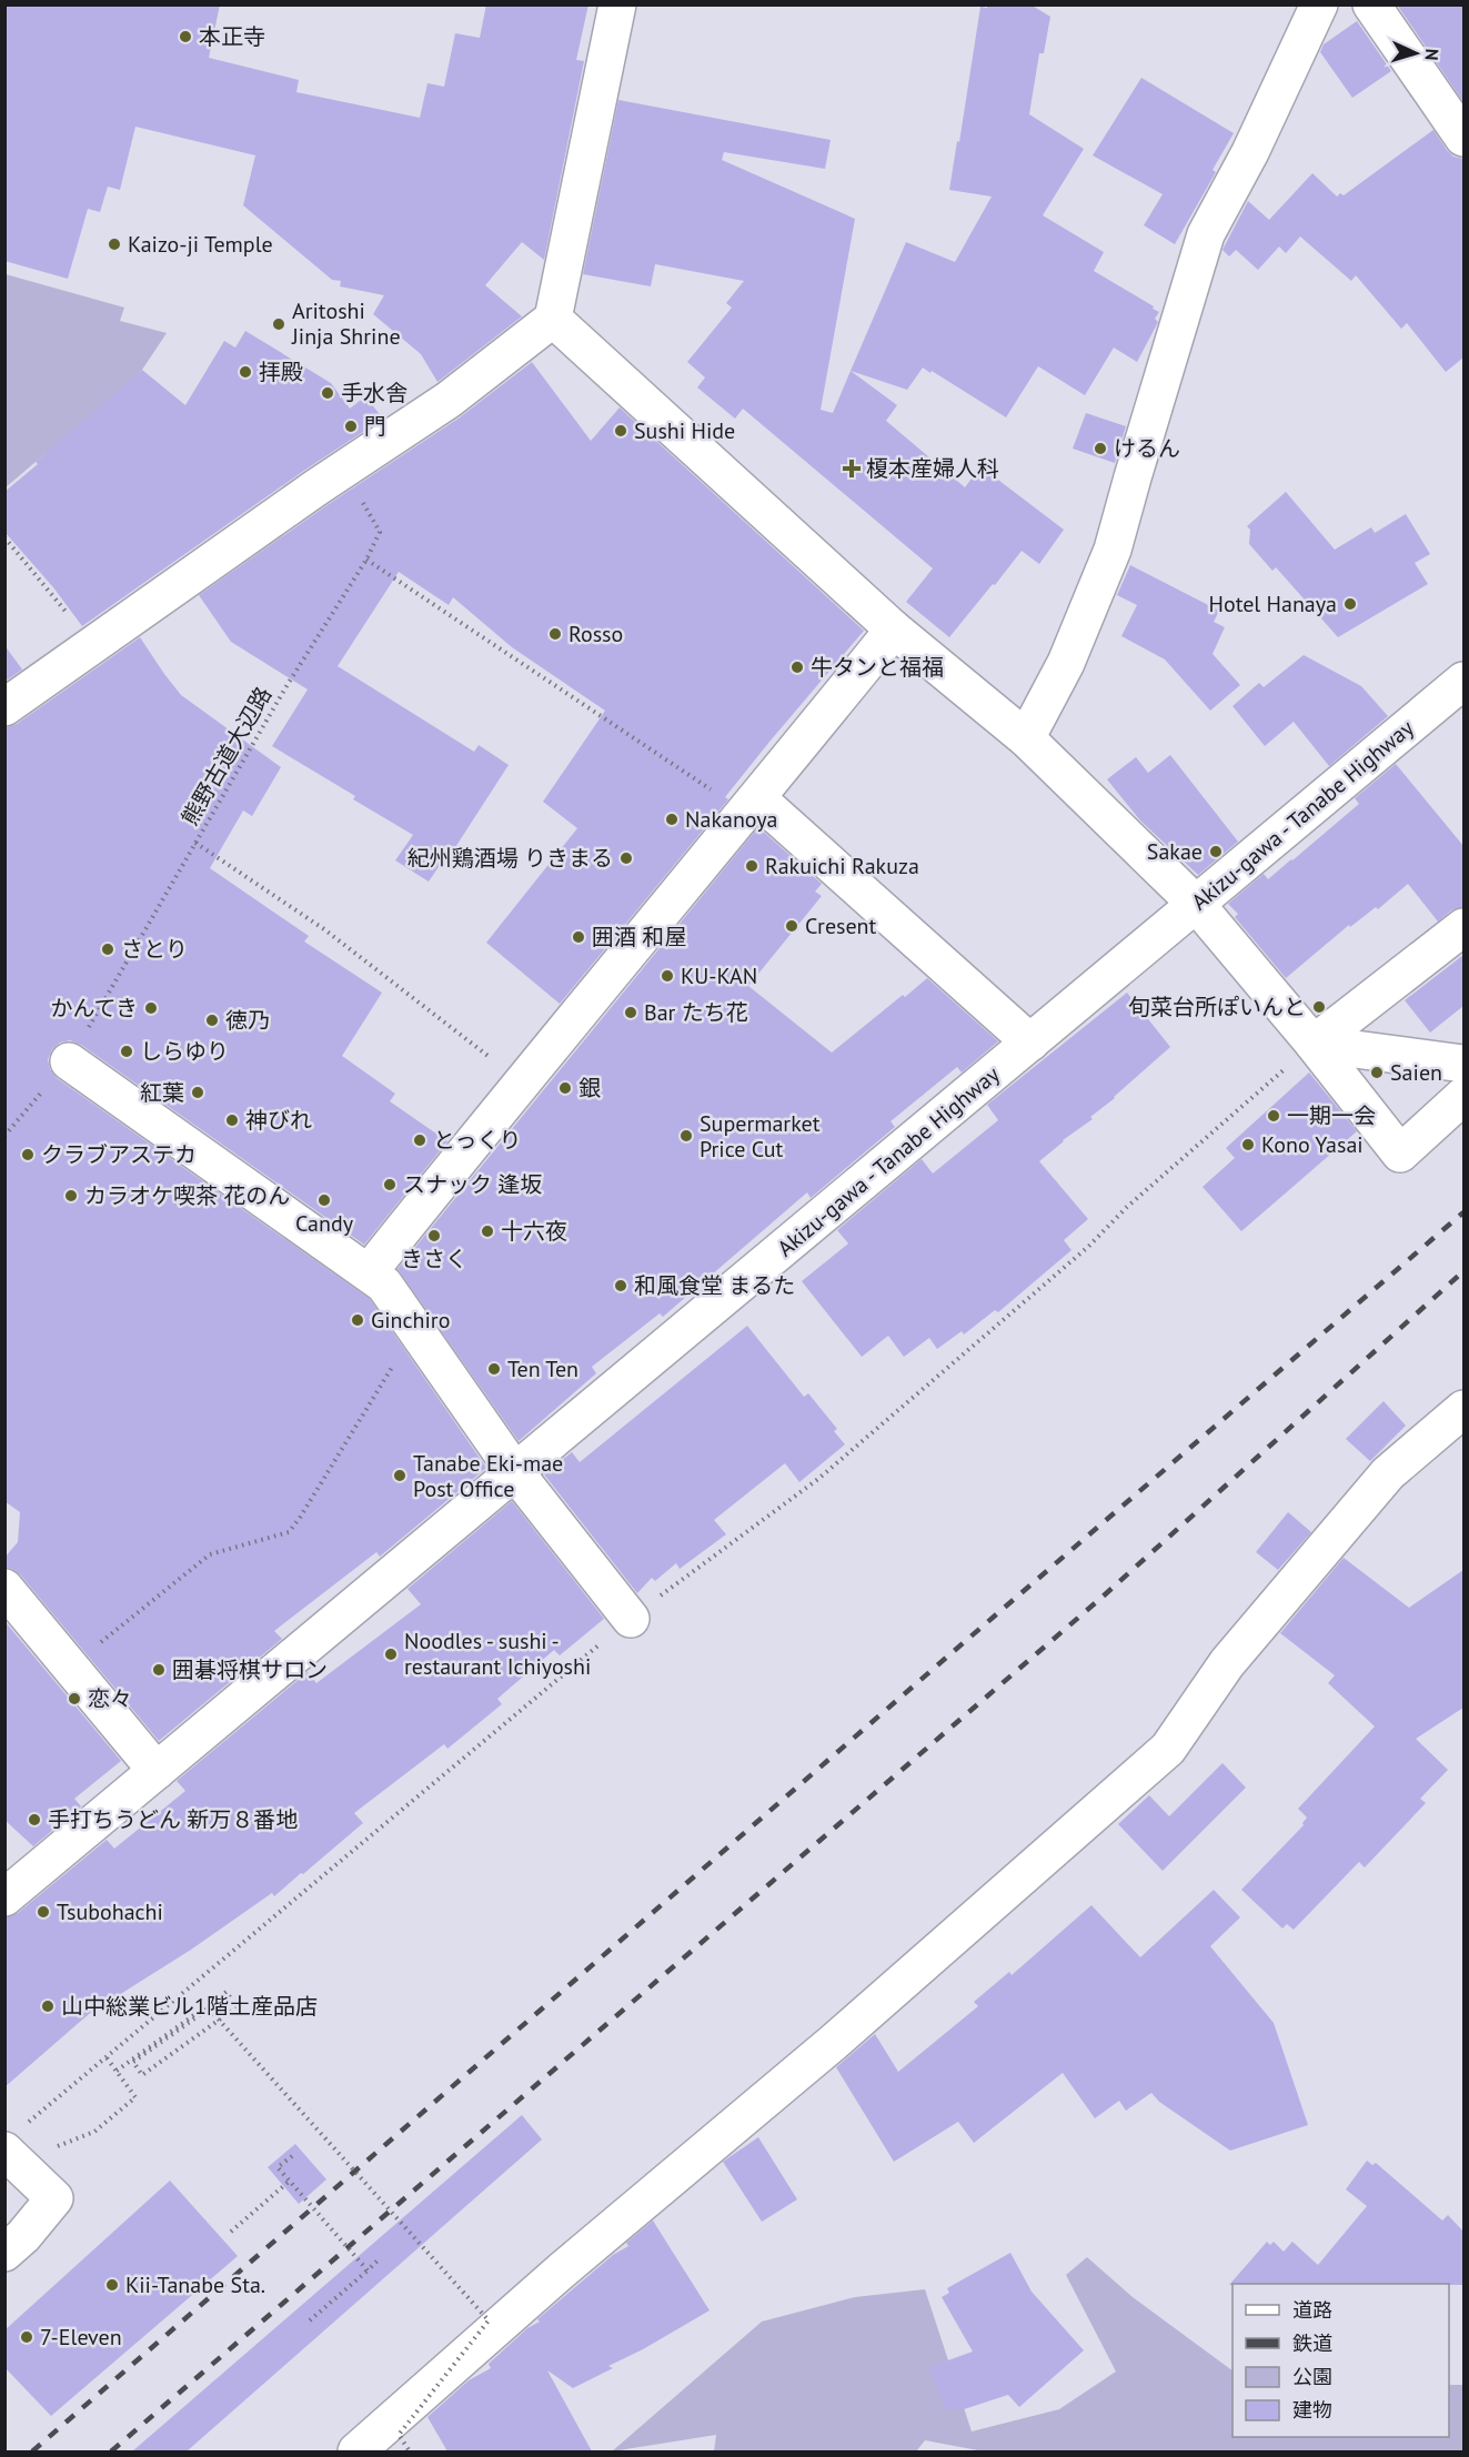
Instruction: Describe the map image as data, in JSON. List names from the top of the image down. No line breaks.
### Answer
{"streets":{"street":["Akizu-gawa - Tanabe Highway"],"path":["熊野古道大辺路"]},"places":{"other":["本正寺","Kaizo-ji Temple","Aritoshi Jinja Shrine","拝殿","手水舎","門","Sushi Hide","けるん","Hotel Hanaya","Rosso","牛タンと福福","Nakanoya","Sakae","紀州鶏酒場 りきまる","Rakuichi Rakuza","Cresent","囲酒 和屋","さとり","KU-KAN","旬菜台所ぽいんと","かんてき","Bar たち花","徳乃","しらゆり","Saien","銀","紅葉","一期一会","神びれ","Supermarket Price Cut","とっくり","Kono Yasai","クラブアステカ","スナック 逢坂","カラオケ喫茶 花のん","Candy","十六夜","きさく","和風食堂 まるた","Ginchiro","Ten Ten","Tanabe Eki-mae Post Office","Noodles - sushi - restaurant Ichiyoshi","囲碁将棋サロン","恋々","手打ちうどん 新万８番地","Tsubohachi","山中総業ビル1階土産品店","Kii-Tanabe Sta.","7-Eleven"],"health":["榎本産婦人科"]},"legend":["道路","鉄道","公園","建物"],"north":"right"}
